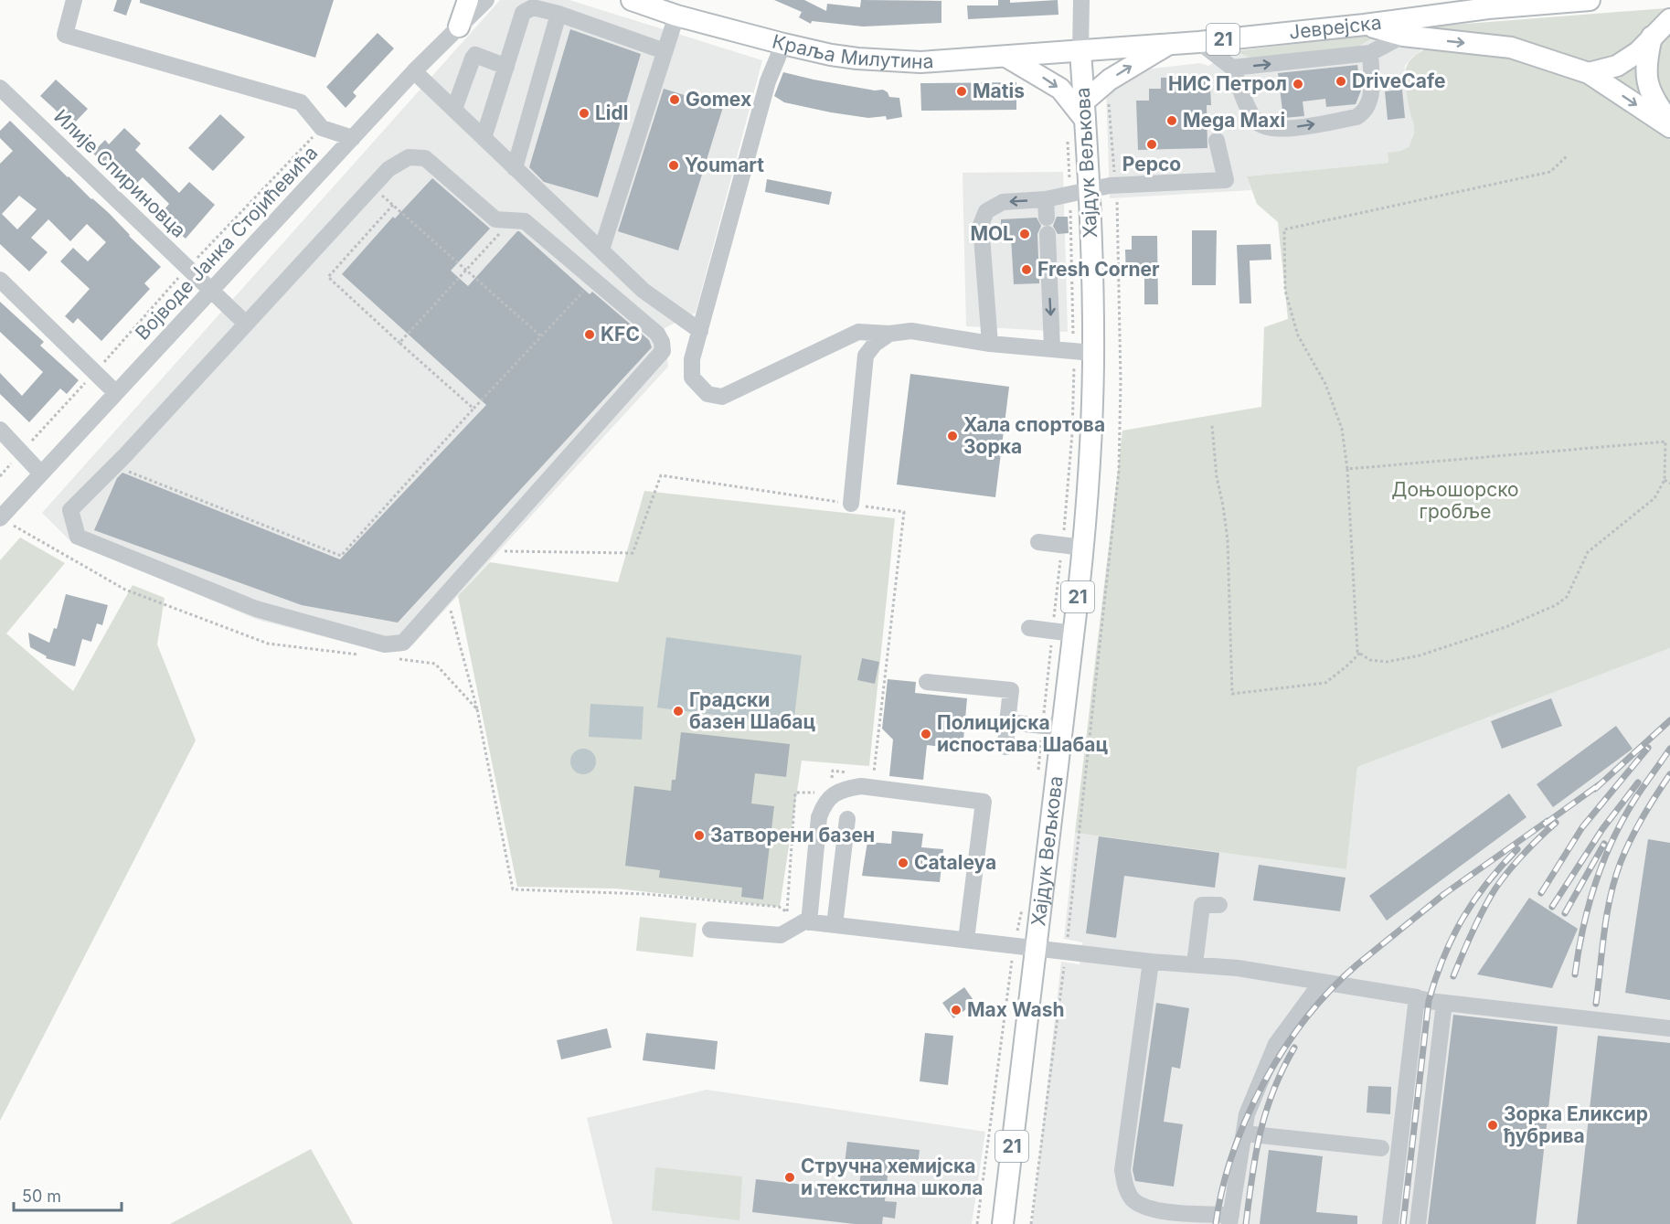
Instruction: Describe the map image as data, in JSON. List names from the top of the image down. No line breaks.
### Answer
{"streets":{"main road":["Јеврејска","21","Краља Милутина","Хајдук Вељкова"],"street":["Илије Спириновца","Војводе Јанка Стојићевића"]},"crossings":[["Јеврејска","Краља Милутина"],["Јеврејска","Хајдук Вељкова"],["Краља Милутина","Хајдук Вељкова"],["Илије Спириновца","Војводе Јанка Стојићевића"]],"parks":["Доњошорско гробље"],"places":["DriveCafe","НИС Петрол","Matis","Gomex","Lidl","Mega Maxi","Pepco","Youmart","MOL","Fresh Corner","KFC","Хала спортова Зорка","Градски базен Шабац","Полицијска испостава Шабац","Затворени базен","Cataleya","Max Wash","Зорка Еликсир ђубрива","Стручна хемијска и текстилна школа"],"scale_bar":"50 m"}
